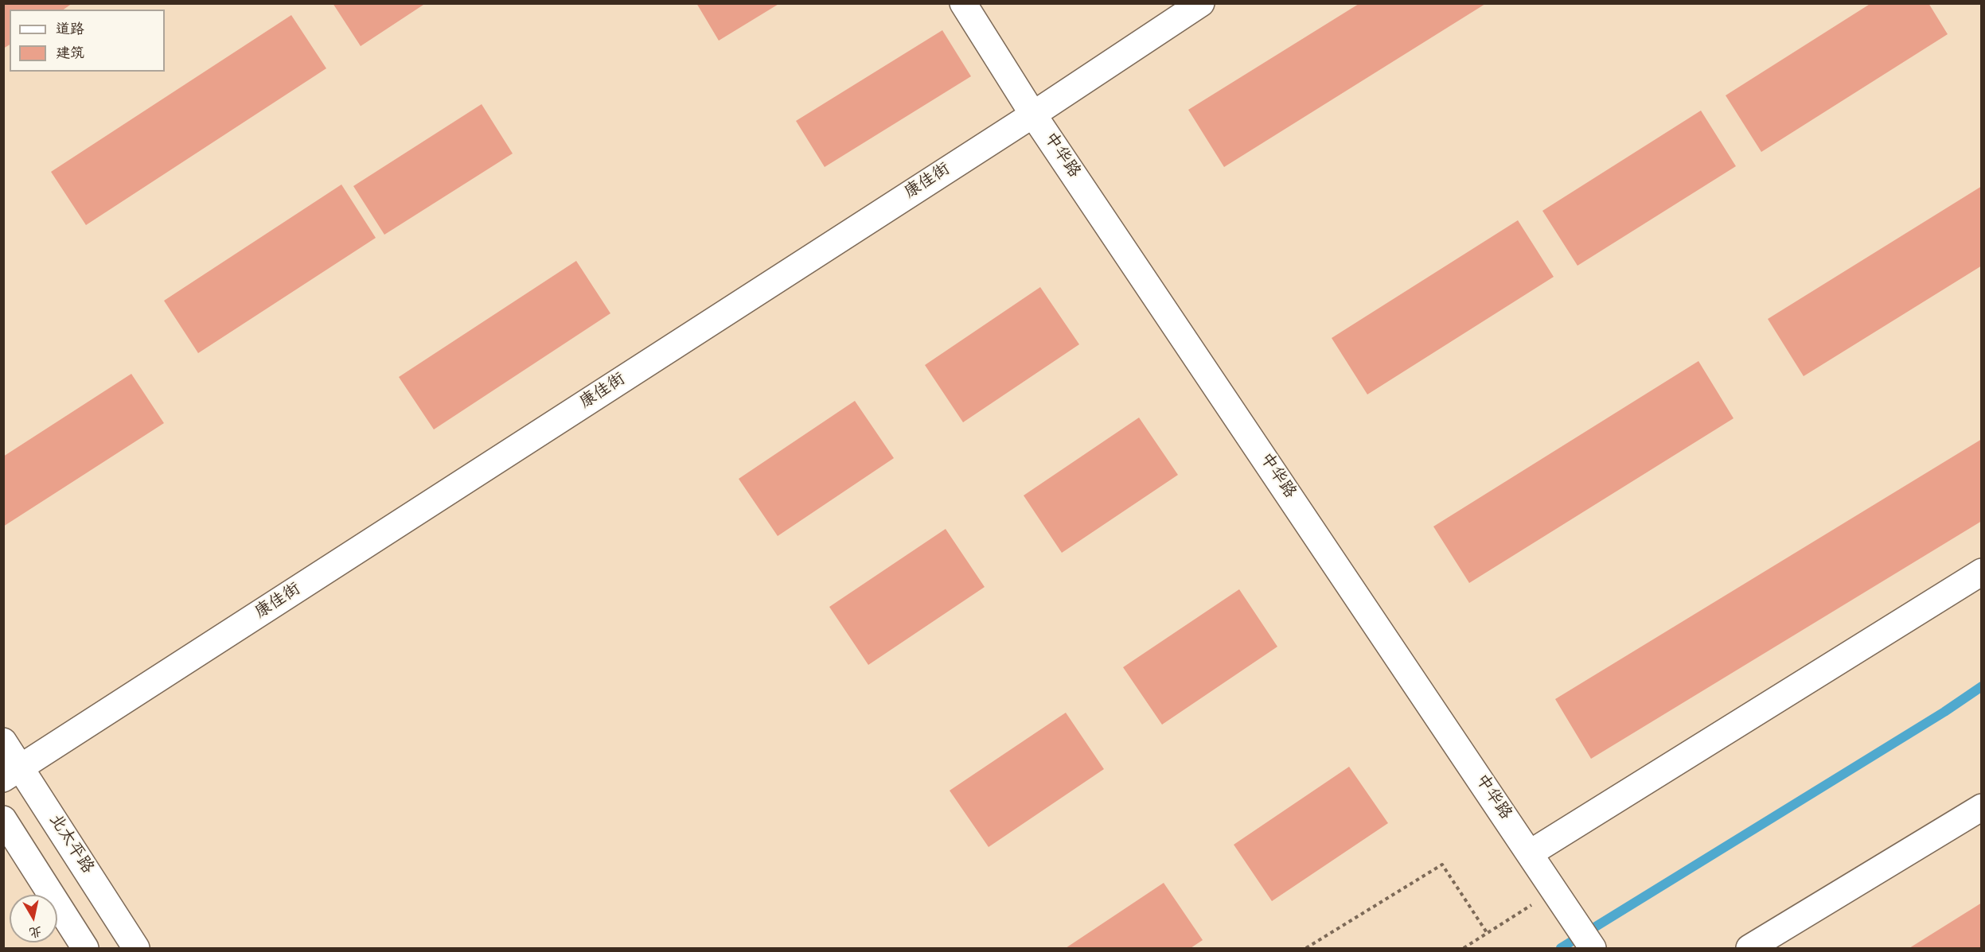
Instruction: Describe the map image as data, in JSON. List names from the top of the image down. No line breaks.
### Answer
{"streets":{"street":["中华路","康佳街","北太平路"]},"crossings":[["中华路","康佳街"],["康佳街","北太平路"]],"legend":["道路","建筑"],"north":"bottom"}
